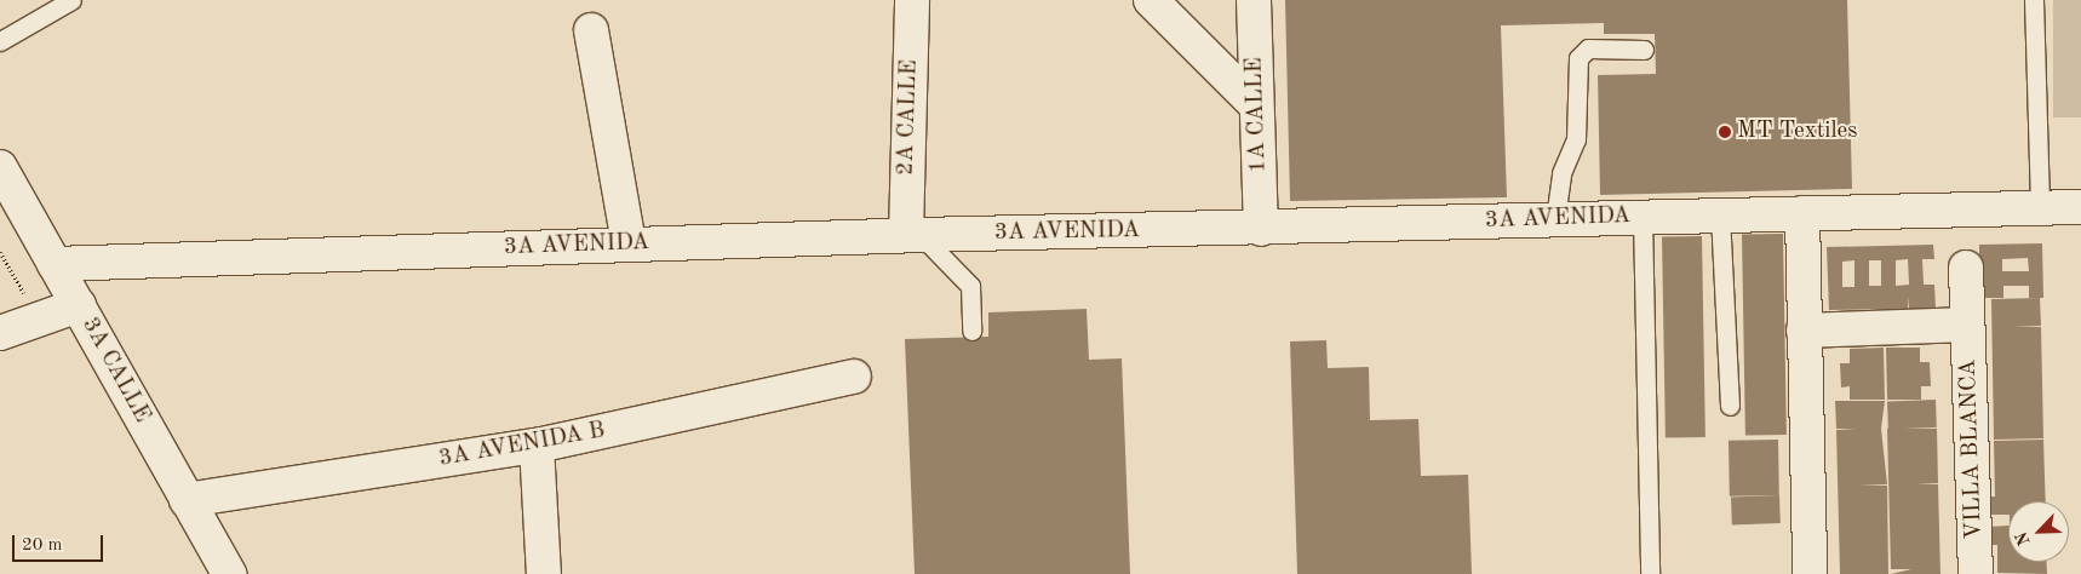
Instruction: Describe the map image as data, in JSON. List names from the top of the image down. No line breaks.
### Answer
{"streets":{"street":["1A CALLE","2A CALLE","3A AVENIDA","3A CALLE","3A AVENIDA B","VILLA BLANCA"]},"crossings":[["1A CALLE","3A AVENIDA"],["2A CALLE","3A AVENIDA"],["3A AVENIDA","3A CALLE"],["3A CALLE","3A AVENIDA B"]],"places":["MT Textiles"],"scale_bar":"20 m","north":"bottom left"}
